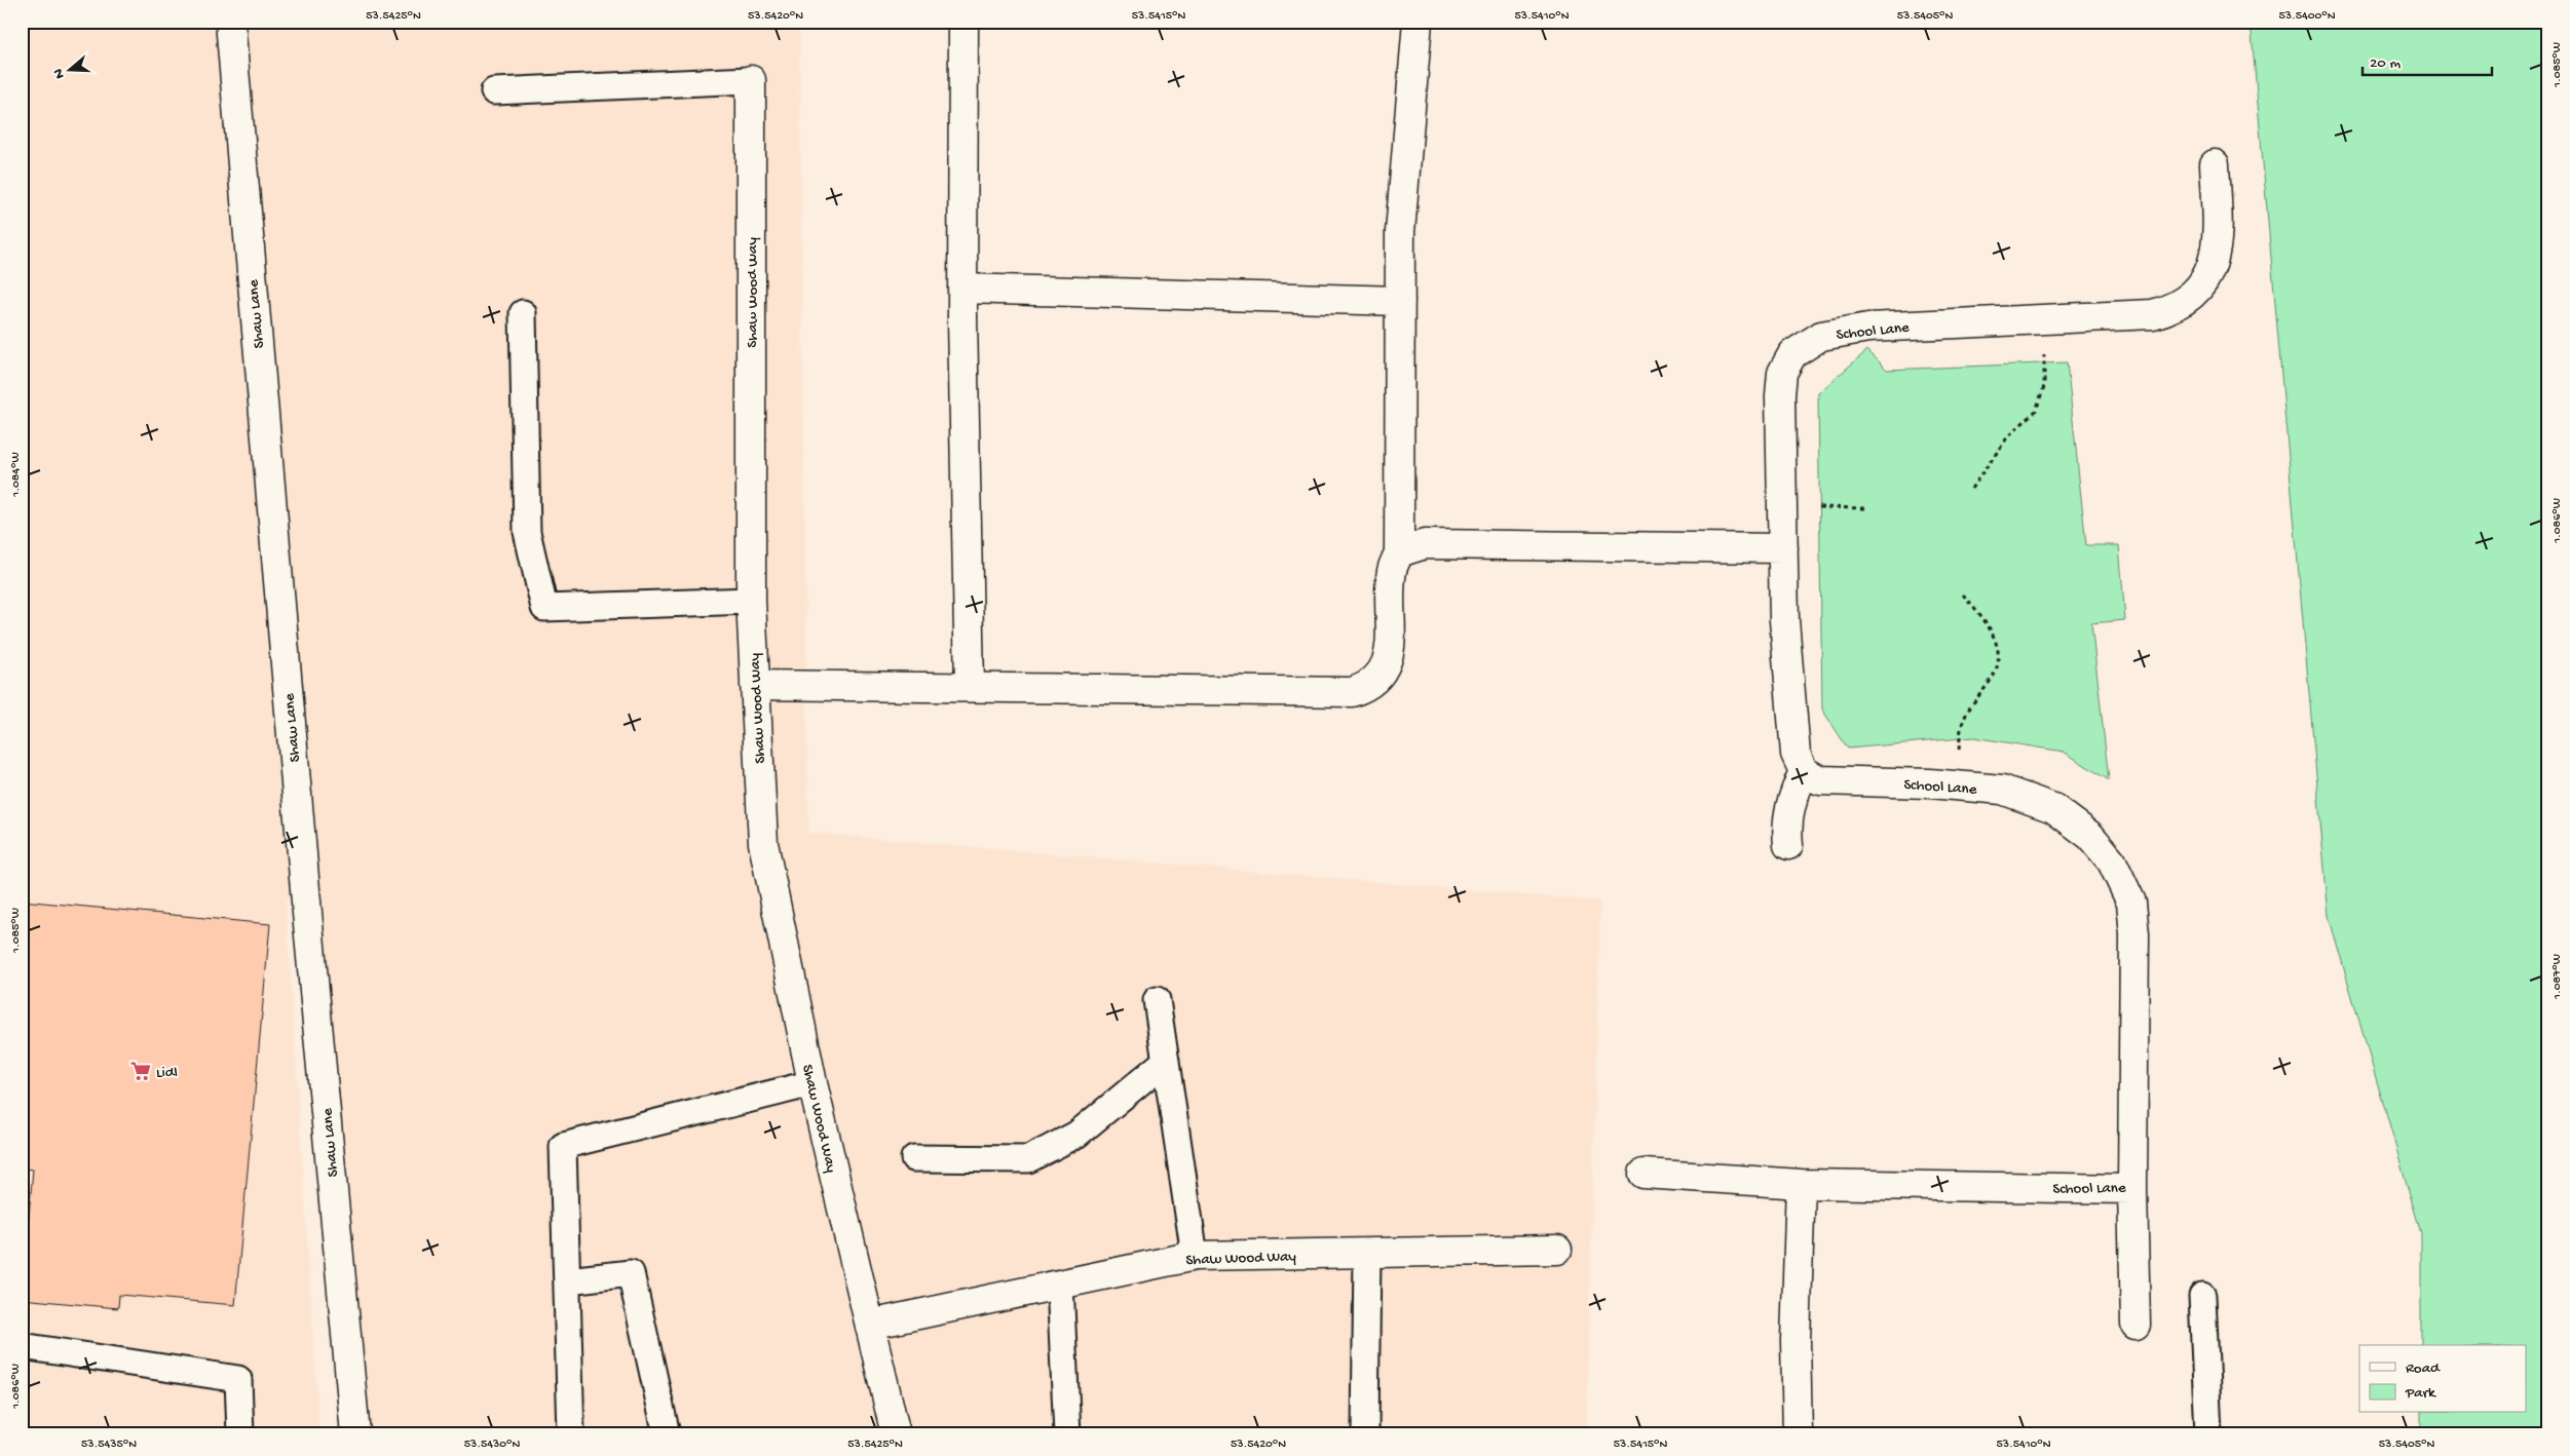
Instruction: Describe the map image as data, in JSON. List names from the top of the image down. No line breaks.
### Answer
{"streets":{"street":["Shaw Wood Way","Shaw Lane","School Lane"]},"places":{"supermarket":["Lidl"]},"legend":["Road","Park"],"scale_bar":"20 m","north":"left","coordinates":["53.5425°N","53.5420°N","53.5415°N","53.5410°N","53.5405°N","53.5400°N","1.085°W","1.084°W","1.086°W","1.087°W","53.5435°N","53.5430°N"]}
